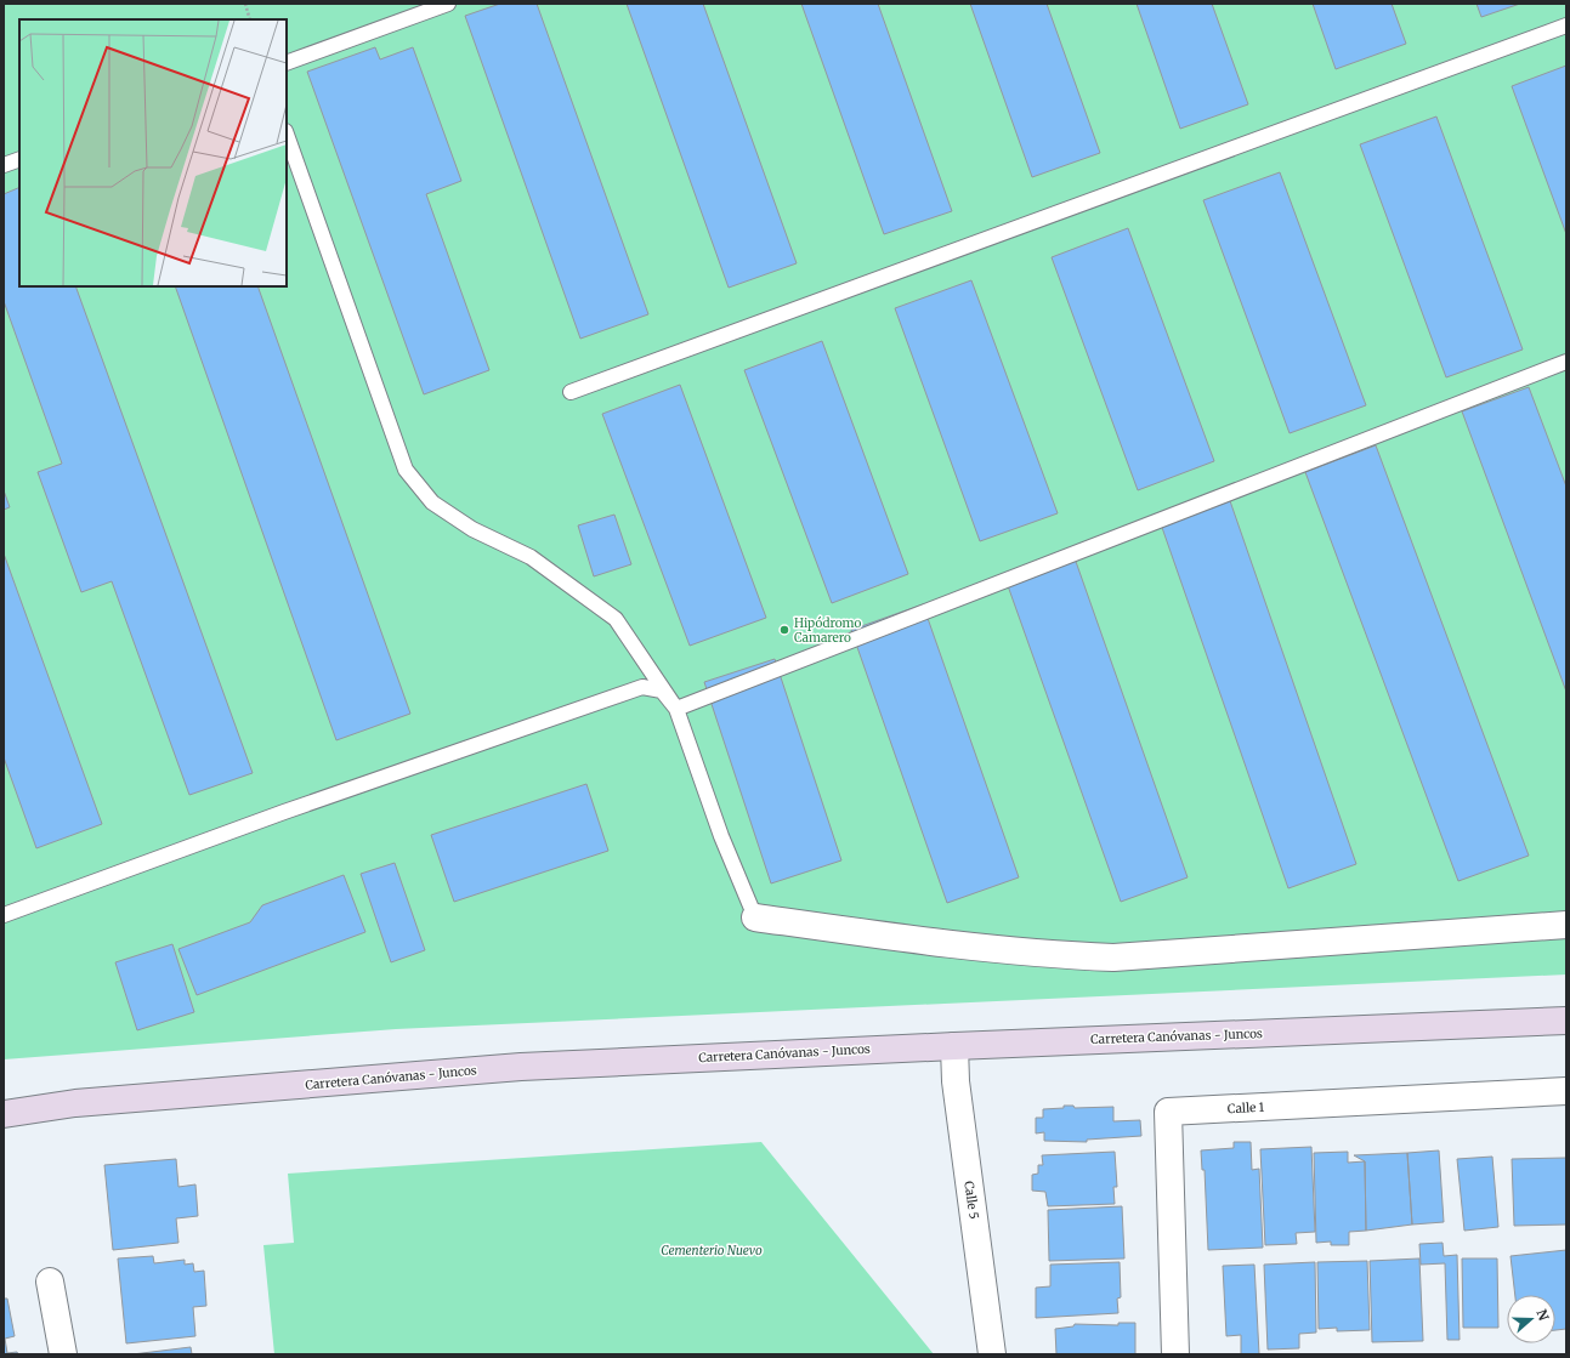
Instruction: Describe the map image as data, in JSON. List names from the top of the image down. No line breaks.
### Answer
{"streets":{"main road":["Carretera Canóvanas - Juncos"],"street":["Calle 1","Calle 5"]},"crossings":[["Carretera Canóvanas - Juncos","Calle 5"]],"parks":["Cementerio Nuevo"],"places":["Hipódromo Camarero"],"north":"right"}
